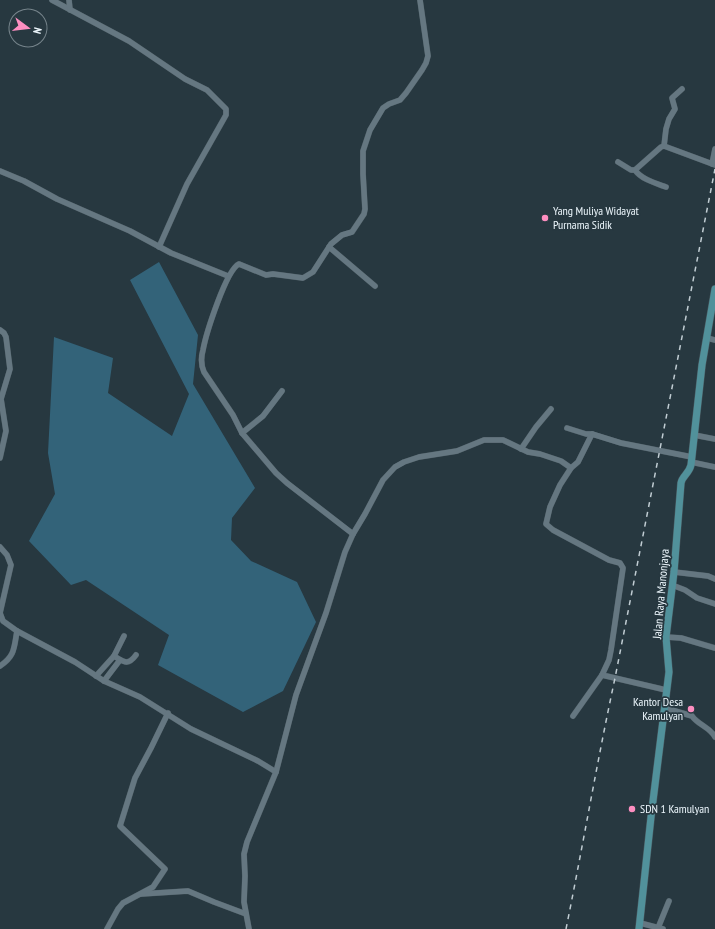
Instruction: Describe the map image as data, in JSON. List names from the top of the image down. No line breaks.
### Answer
{"streets":{"main road":["Jalan Raya Manonjaya"]},"places":["Yang Muliya Widayat Purnama Sidik","Kantor Desa Kamulyan","SDN 1 Kamulyan"],"north":"right"}
